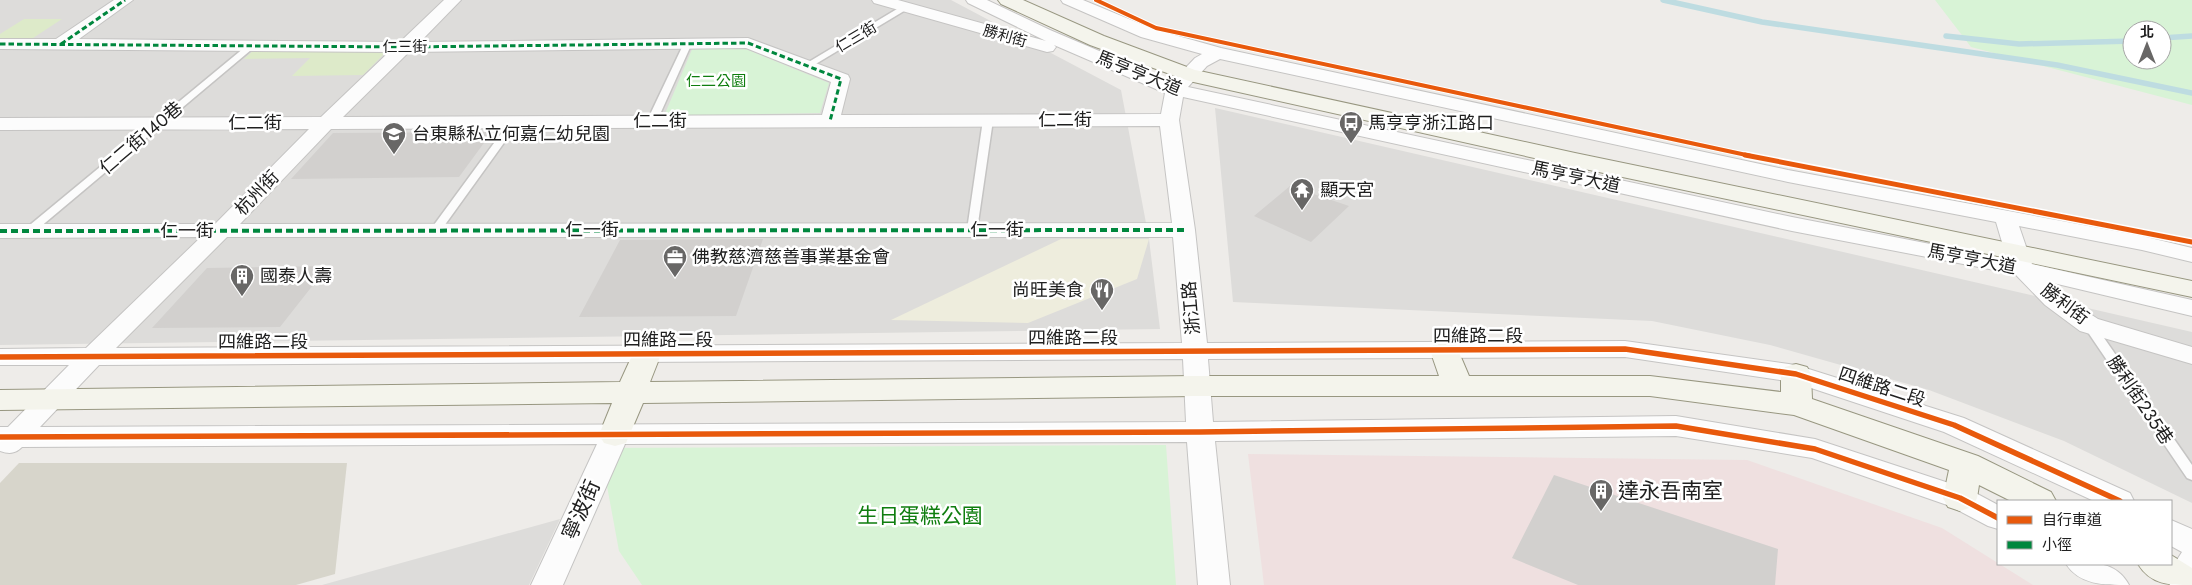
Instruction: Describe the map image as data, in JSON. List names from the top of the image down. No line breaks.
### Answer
{"streets":{"street":["勝利街","仁三街","馬亨亨大道","仁二街","杭州街","仁一街","浙江路","四維路二段","寧波街"],"lane":["仁二街140巷","勝利街235巷"]},"crossings":[["勝利街","仁三街"],["勝利街","馬亨亨大道"],["勝利街","勝利街235巷"],["仁三街","仁二街"],["仁三街","仁二街140巷"],["仁三街","杭州街"],["馬亨亨大道","浙江路"],["仁二街","仁二街140巷"],["仁二街","杭州街"],["仁二街","浙江路"],["仁二街140巷","仁一街"],["杭州街","仁一街"],["杭州街","四維路二段"],["仁一街","浙江路"],["浙江路","四維路二段"]],"parks":["仁二公園","生日蛋糕公園"],"places":{"bus stop":["馬亨亨浙江路口"],"school or university":["台東縣私立何嘉仁幼兒園"],"temple":["顯天宮"],"office":["佛教慈濟慈善事業基金會"],"building":["國泰人壽","達永吾南室"],"restaurant":["尚旺美食"]},"legend":["自行車道","小徑"],"north":"top"}
